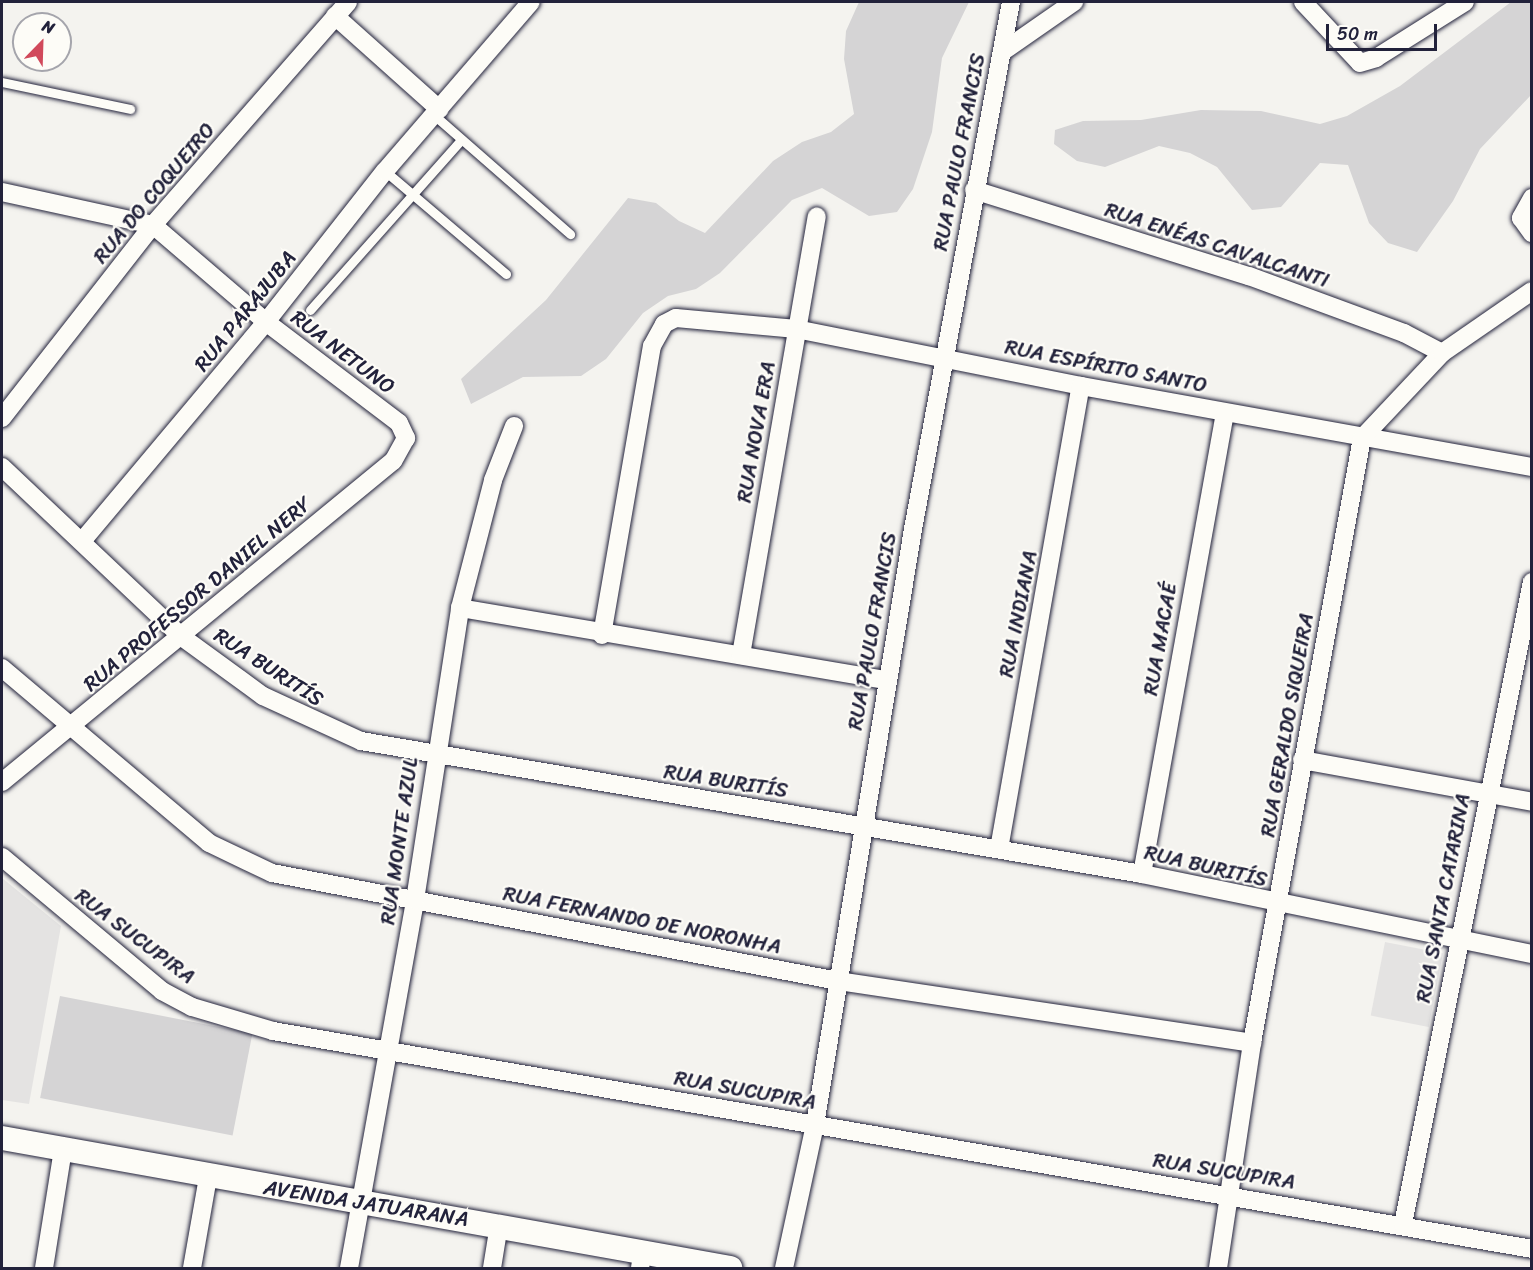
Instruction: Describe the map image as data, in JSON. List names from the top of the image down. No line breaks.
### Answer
{"streets":{"street":["RUA PAULO FRANCIS","RUA DO COQUEIRO","RUA ENÉAS CAVALCANTI","RUA PARAJUBA","RUA NETUNO","RUA ESPÍRITO SANTO","RUA NOVA ERA","RUA PROFESSOR DANIEL NERY","RUA INDIANA","RUA MACAÉ","RUA BURITÍS","RUA GERALDO SIQUEIRA","RUA MONTE AZUL","RUA SANTA CATARINA","RUA FERNANDO DE NORONHA","RUA SUCUPIRA","AVENIDA JATUARANA"]},"crossings":[["RUA PAULO FRANCIS","RUA ENÉAS CAVALCANTI"],["RUA PAULO FRANCIS","RUA ESPÍRITO SANTO"],["RUA PAULO FRANCIS","RUA BURITÍS"],["RUA PAULO FRANCIS","RUA FERNANDO DE NORONHA"],["RUA PAULO FRANCIS","RUA SUCUPIRA"],["RUA DO COQUEIRO","RUA NETUNO"],["RUA PARAJUBA","RUA NETUNO"],["RUA PARAJUBA","RUA BURITÍS"],["RUA NETUNO","RUA PROFESSOR DANIEL NERY"],["RUA ESPÍRITO SANTO","RUA NOVA ERA"],["RUA ESPÍRITO SANTO","RUA INDIANA"],["RUA ESPÍRITO SANTO","RUA MACAÉ"],["RUA ESPÍRITO SANTO","RUA GERALDO SIQUEIRA"],["RUA PROFESSOR DANIEL NERY","RUA BURITÍS"],["RUA PROFESSOR DANIEL NERY","RUA FERNANDO DE NORONHA"],["RUA INDIANA","RUA BURITÍS"],["RUA MACAÉ","RUA BURITÍS"],["RUA BURITÍS","RUA GERALDO SIQUEIRA"],["RUA BURITÍS","RUA MONTE AZUL"],["RUA BURITÍS","RUA SANTA CATARINA"],["RUA GERALDO SIQUEIRA","RUA FERNANDO DE NORONHA"],["RUA GERALDO SIQUEIRA","RUA SUCUPIRA"],["RUA MONTE AZUL","RUA FERNANDO DE NORONHA"],["RUA MONTE AZUL","RUA SUCUPIRA"],["RUA MONTE AZUL","AVENIDA JATUARANA"],["RUA SANTA CATARINA","RUA SUCUPIRA"]],"scale_bar":"50 m","north":"top right"}
